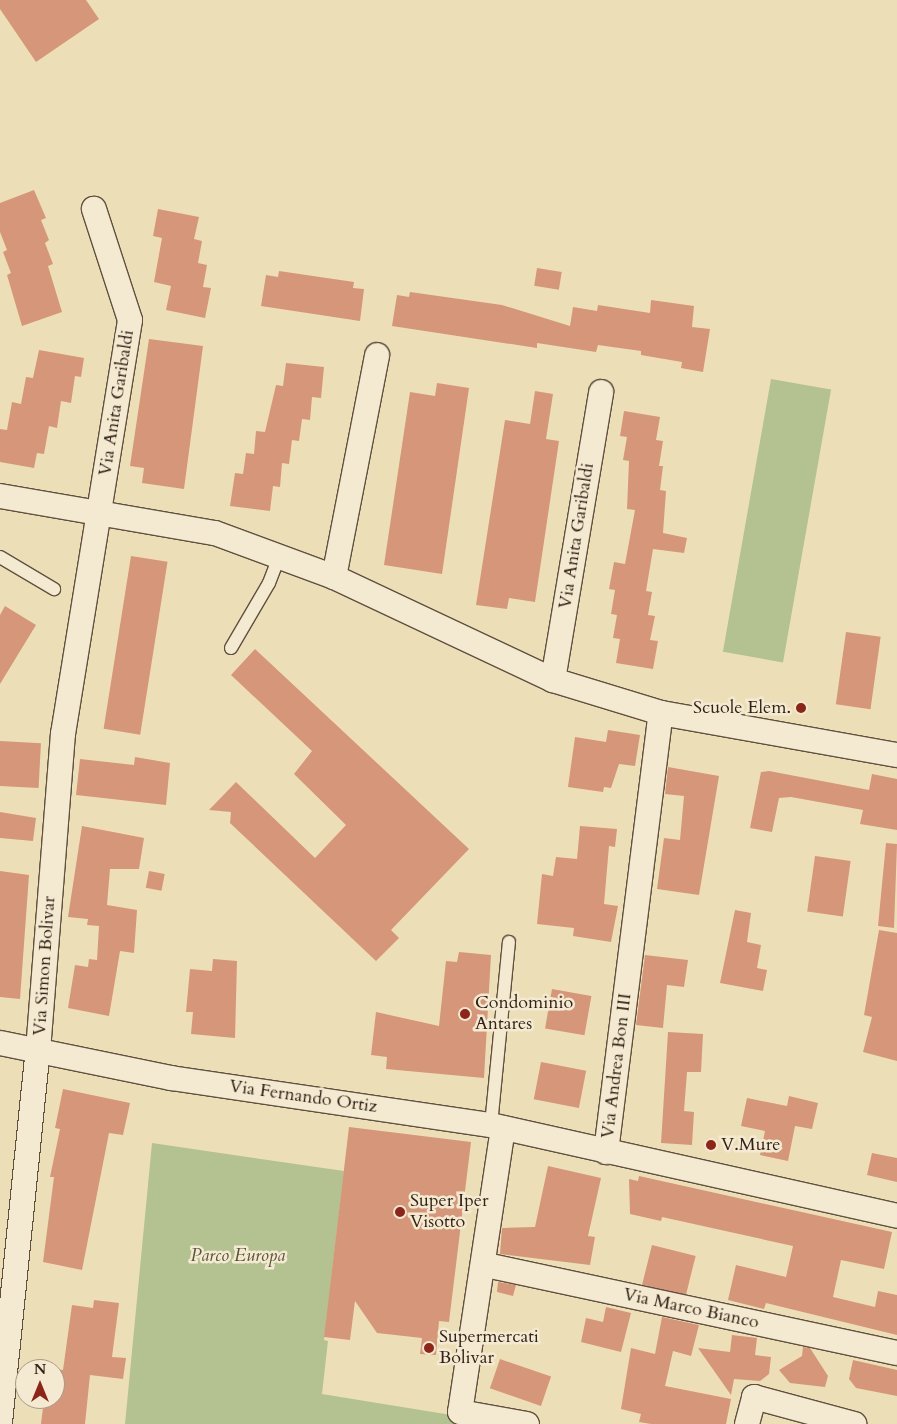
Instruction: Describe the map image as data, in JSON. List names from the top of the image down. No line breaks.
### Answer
{"streets":{"street":["Via Anita Garibaldi","Via Simon Bolivar","Via Andrea Bon III","Via Fernando Ortiz","Via Marco Bianco"]},"crossings":[["Via Anita Garibaldi","Via Simon Bolivar"],["Via Simon Bolivar","Via Fernando Ortiz"],["Via Andrea Bon III","Via Fernando Ortiz"]],"parks":["Parco Europa"],"places":["Scuole Elem.","Condominio Antares","V.Mure","Super Iper Visotto","Supermercati Bolivar"],"north":"top"}
